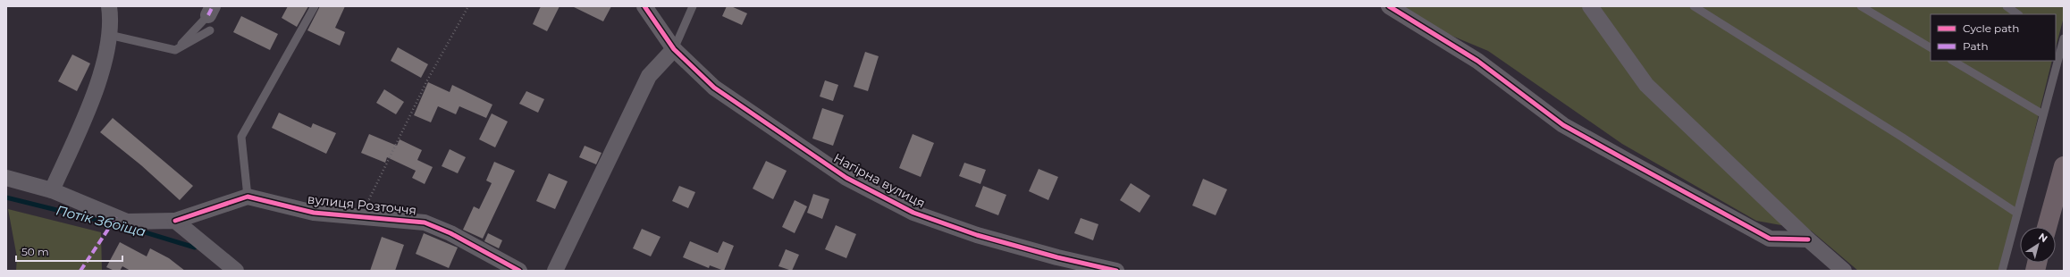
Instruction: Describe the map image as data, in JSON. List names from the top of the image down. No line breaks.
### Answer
{"streets":{"street":["Нагірна вулиця","вулиця Розточчя"]},"water":["Потік Збоїща"],"legend":["Cycle path","Path"],"scale_bar":"50 m","north":"top right"}
